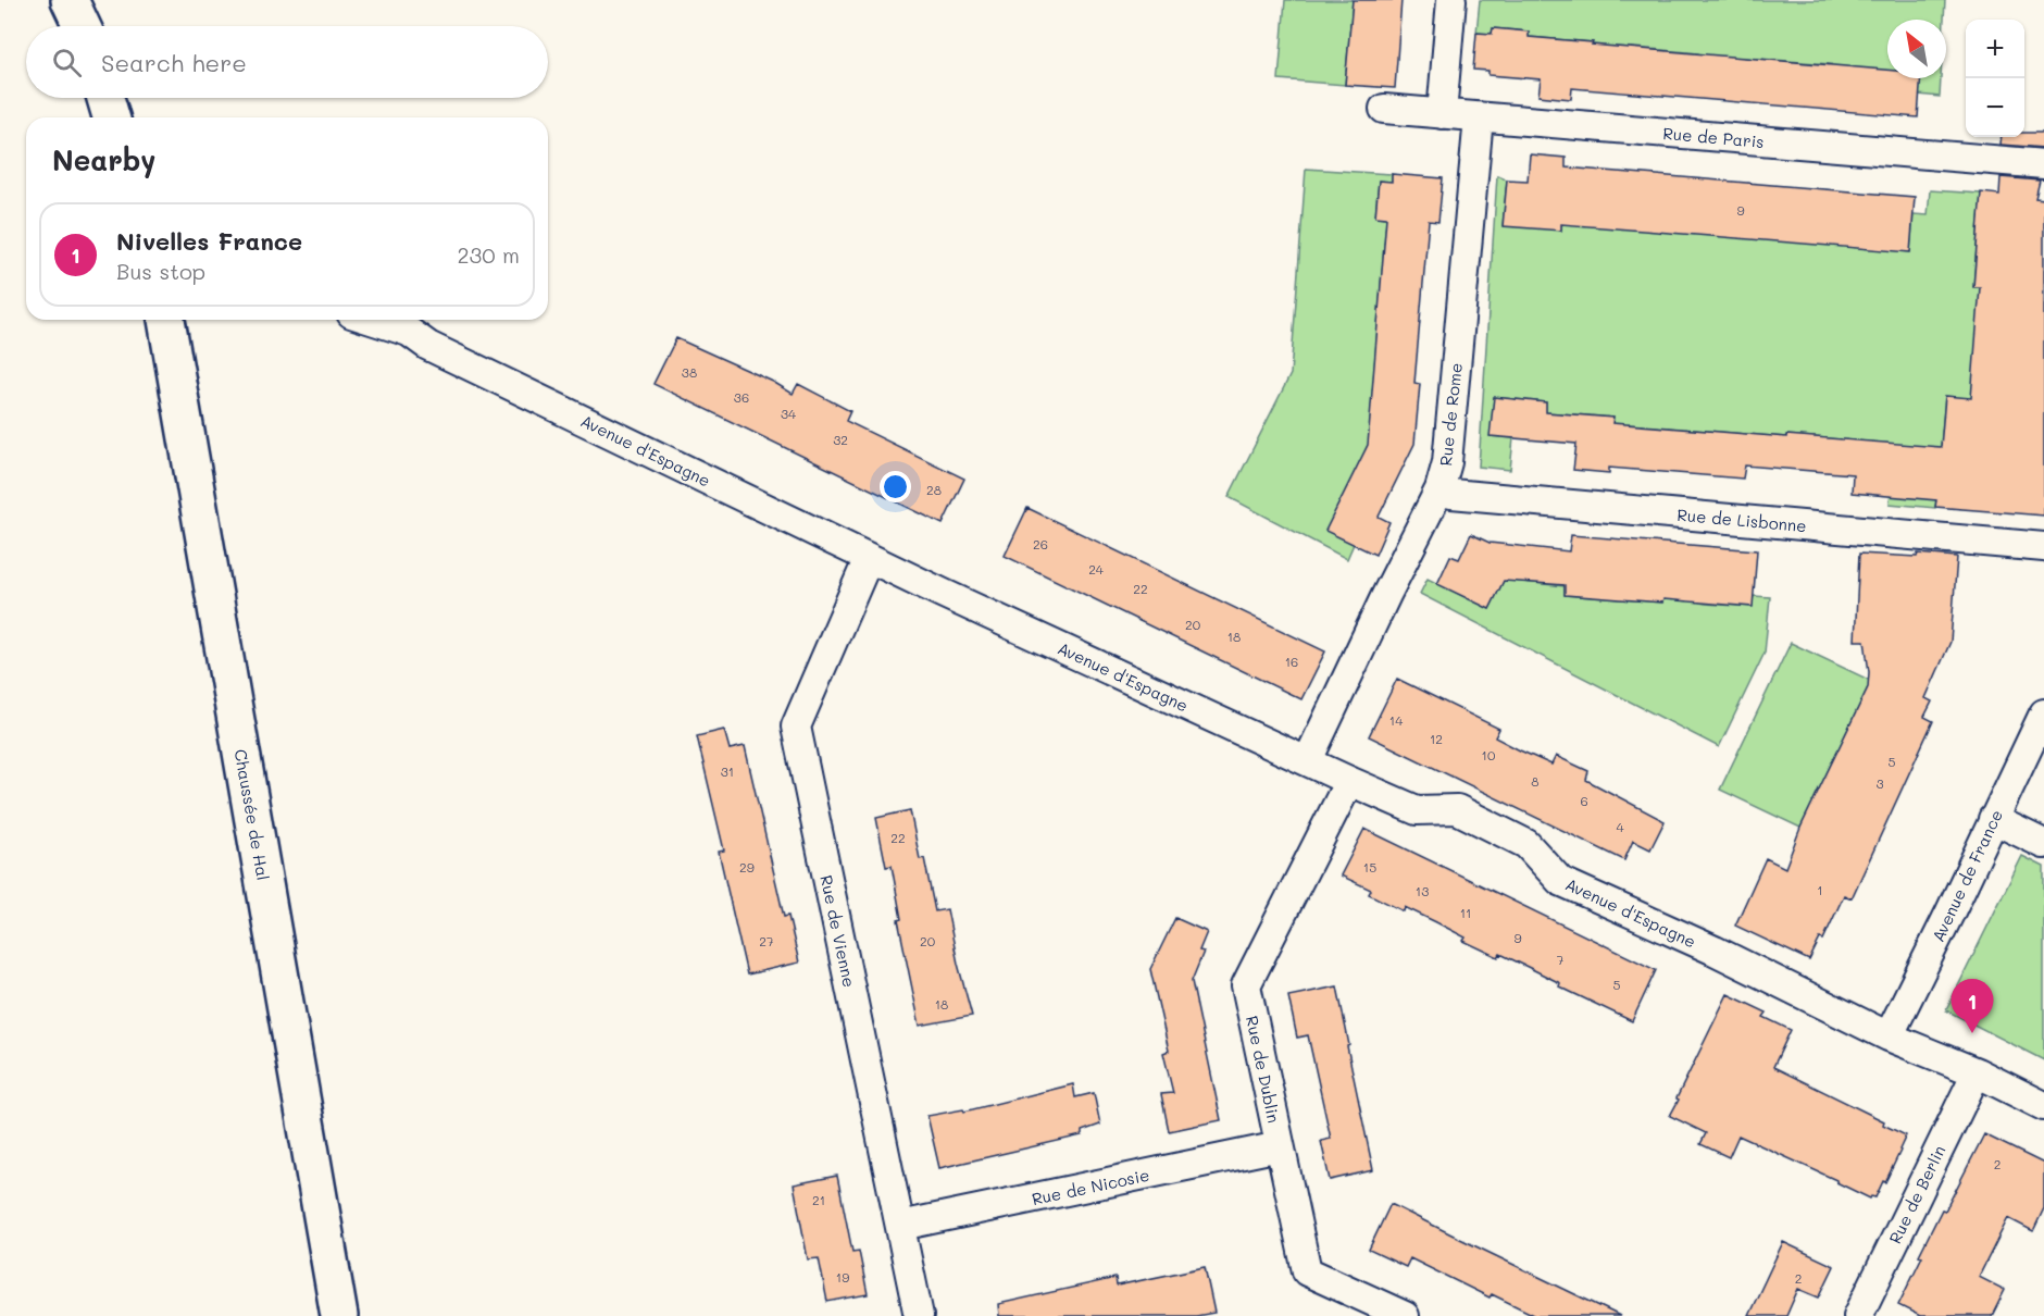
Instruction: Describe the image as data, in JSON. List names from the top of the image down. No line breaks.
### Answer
{"streets":{"main road":["Chaussée de Hal"],"street":["Rue de Paris","Rue de Rome","Avenue d'Espagne","Rue de Lisbonne","Avenue de France","Rue de Vienne","Rue de Dublin","Rue de Nicosie","Rue de Berlin"]},"crossings":[["Rue de Paris","Rue de Rome"],["Rue de Rome","Avenue d'Espagne"],["Rue de Rome","Rue de Lisbonne"],["Avenue d'Espagne","Avenue de France"],["Avenue d'Espagne","Rue de Vienne"],["Avenue d'Espagne","Rue de Dublin"],["Avenue d'Espagne","Rue de Berlin"],["Rue de Vienne","Rue de Nicosie"],["Rue de Dublin","Rue de Nicosie"]],"house_numbers":["9","38","36","34","32","28","26","24","22","20","18","16","14","12","10","5","31","8","3","6","4","22","29","15","1","13","11","9","27","20","7","5","18","2","21","19","2"],"north":"top left","page":{"map_buttons":["+","−"],"search":"Search here","heading":"Nearby","list":[{"mark":"1","name":"Nivelles France","note":"Bus stop","value":"230 m"}],"pins":"1"}}
